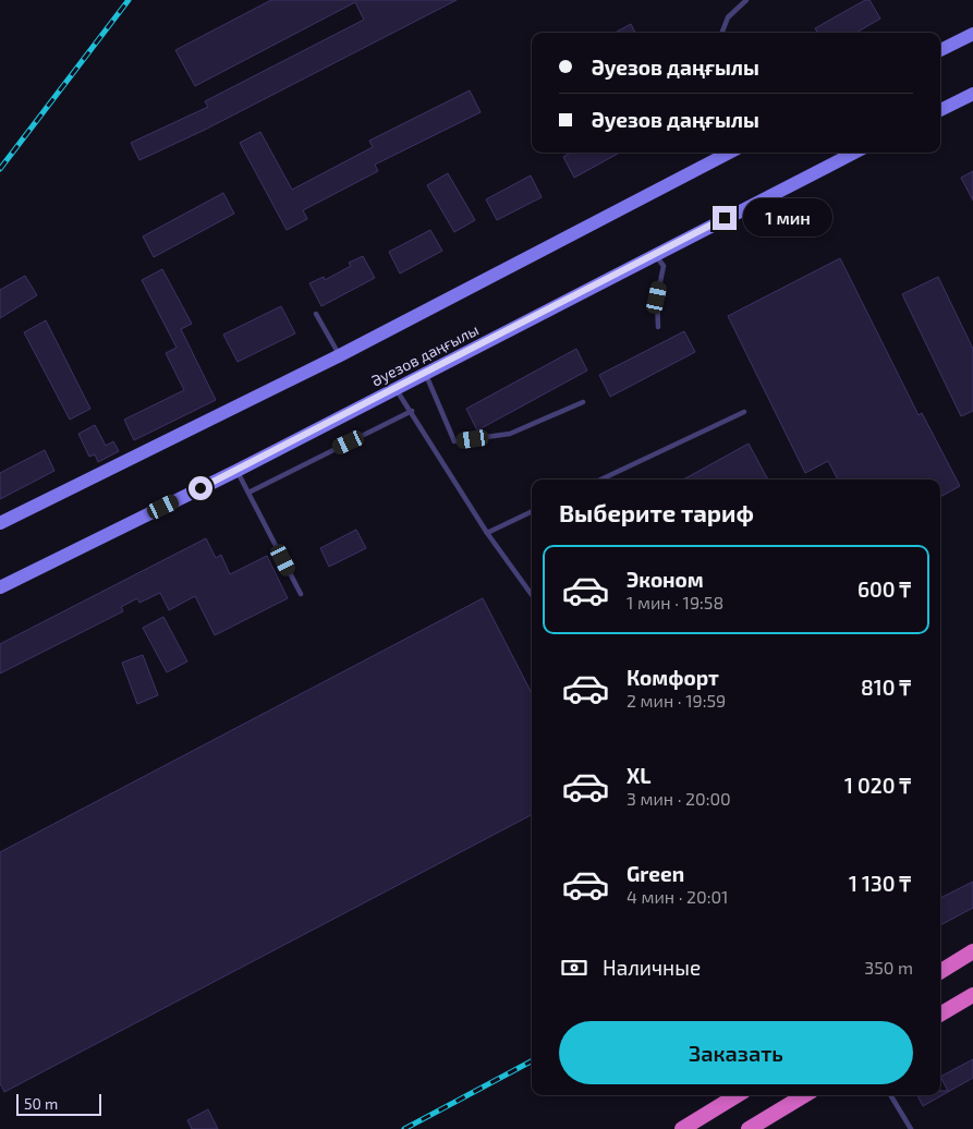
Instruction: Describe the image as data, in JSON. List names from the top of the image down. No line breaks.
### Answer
{"streets":{"main road":["Әуезов даңғылы"]},"scale_bar":"50 m","page":{"banner":["Әуезов даңғылы","Әуезов даңғылы"],"bubble":"1 мин","heading":"Выберите тариф","list":[{"name":"Эконом","note":"1 мин · 19:58","value":"600 ₸"},{"name":"Комфорт","note":"2 мин · 19:59","value":"810 ₸"},{"name":"XL","note":"3 мин · 20:00","value":"1 020 ₸"},{"name":"Green","note":"4 мин · 20:01","value":"1 130 ₸"}],"pay":["Наличные","350 m"],"buttons":"Заказать","scale":"50 m"}}
